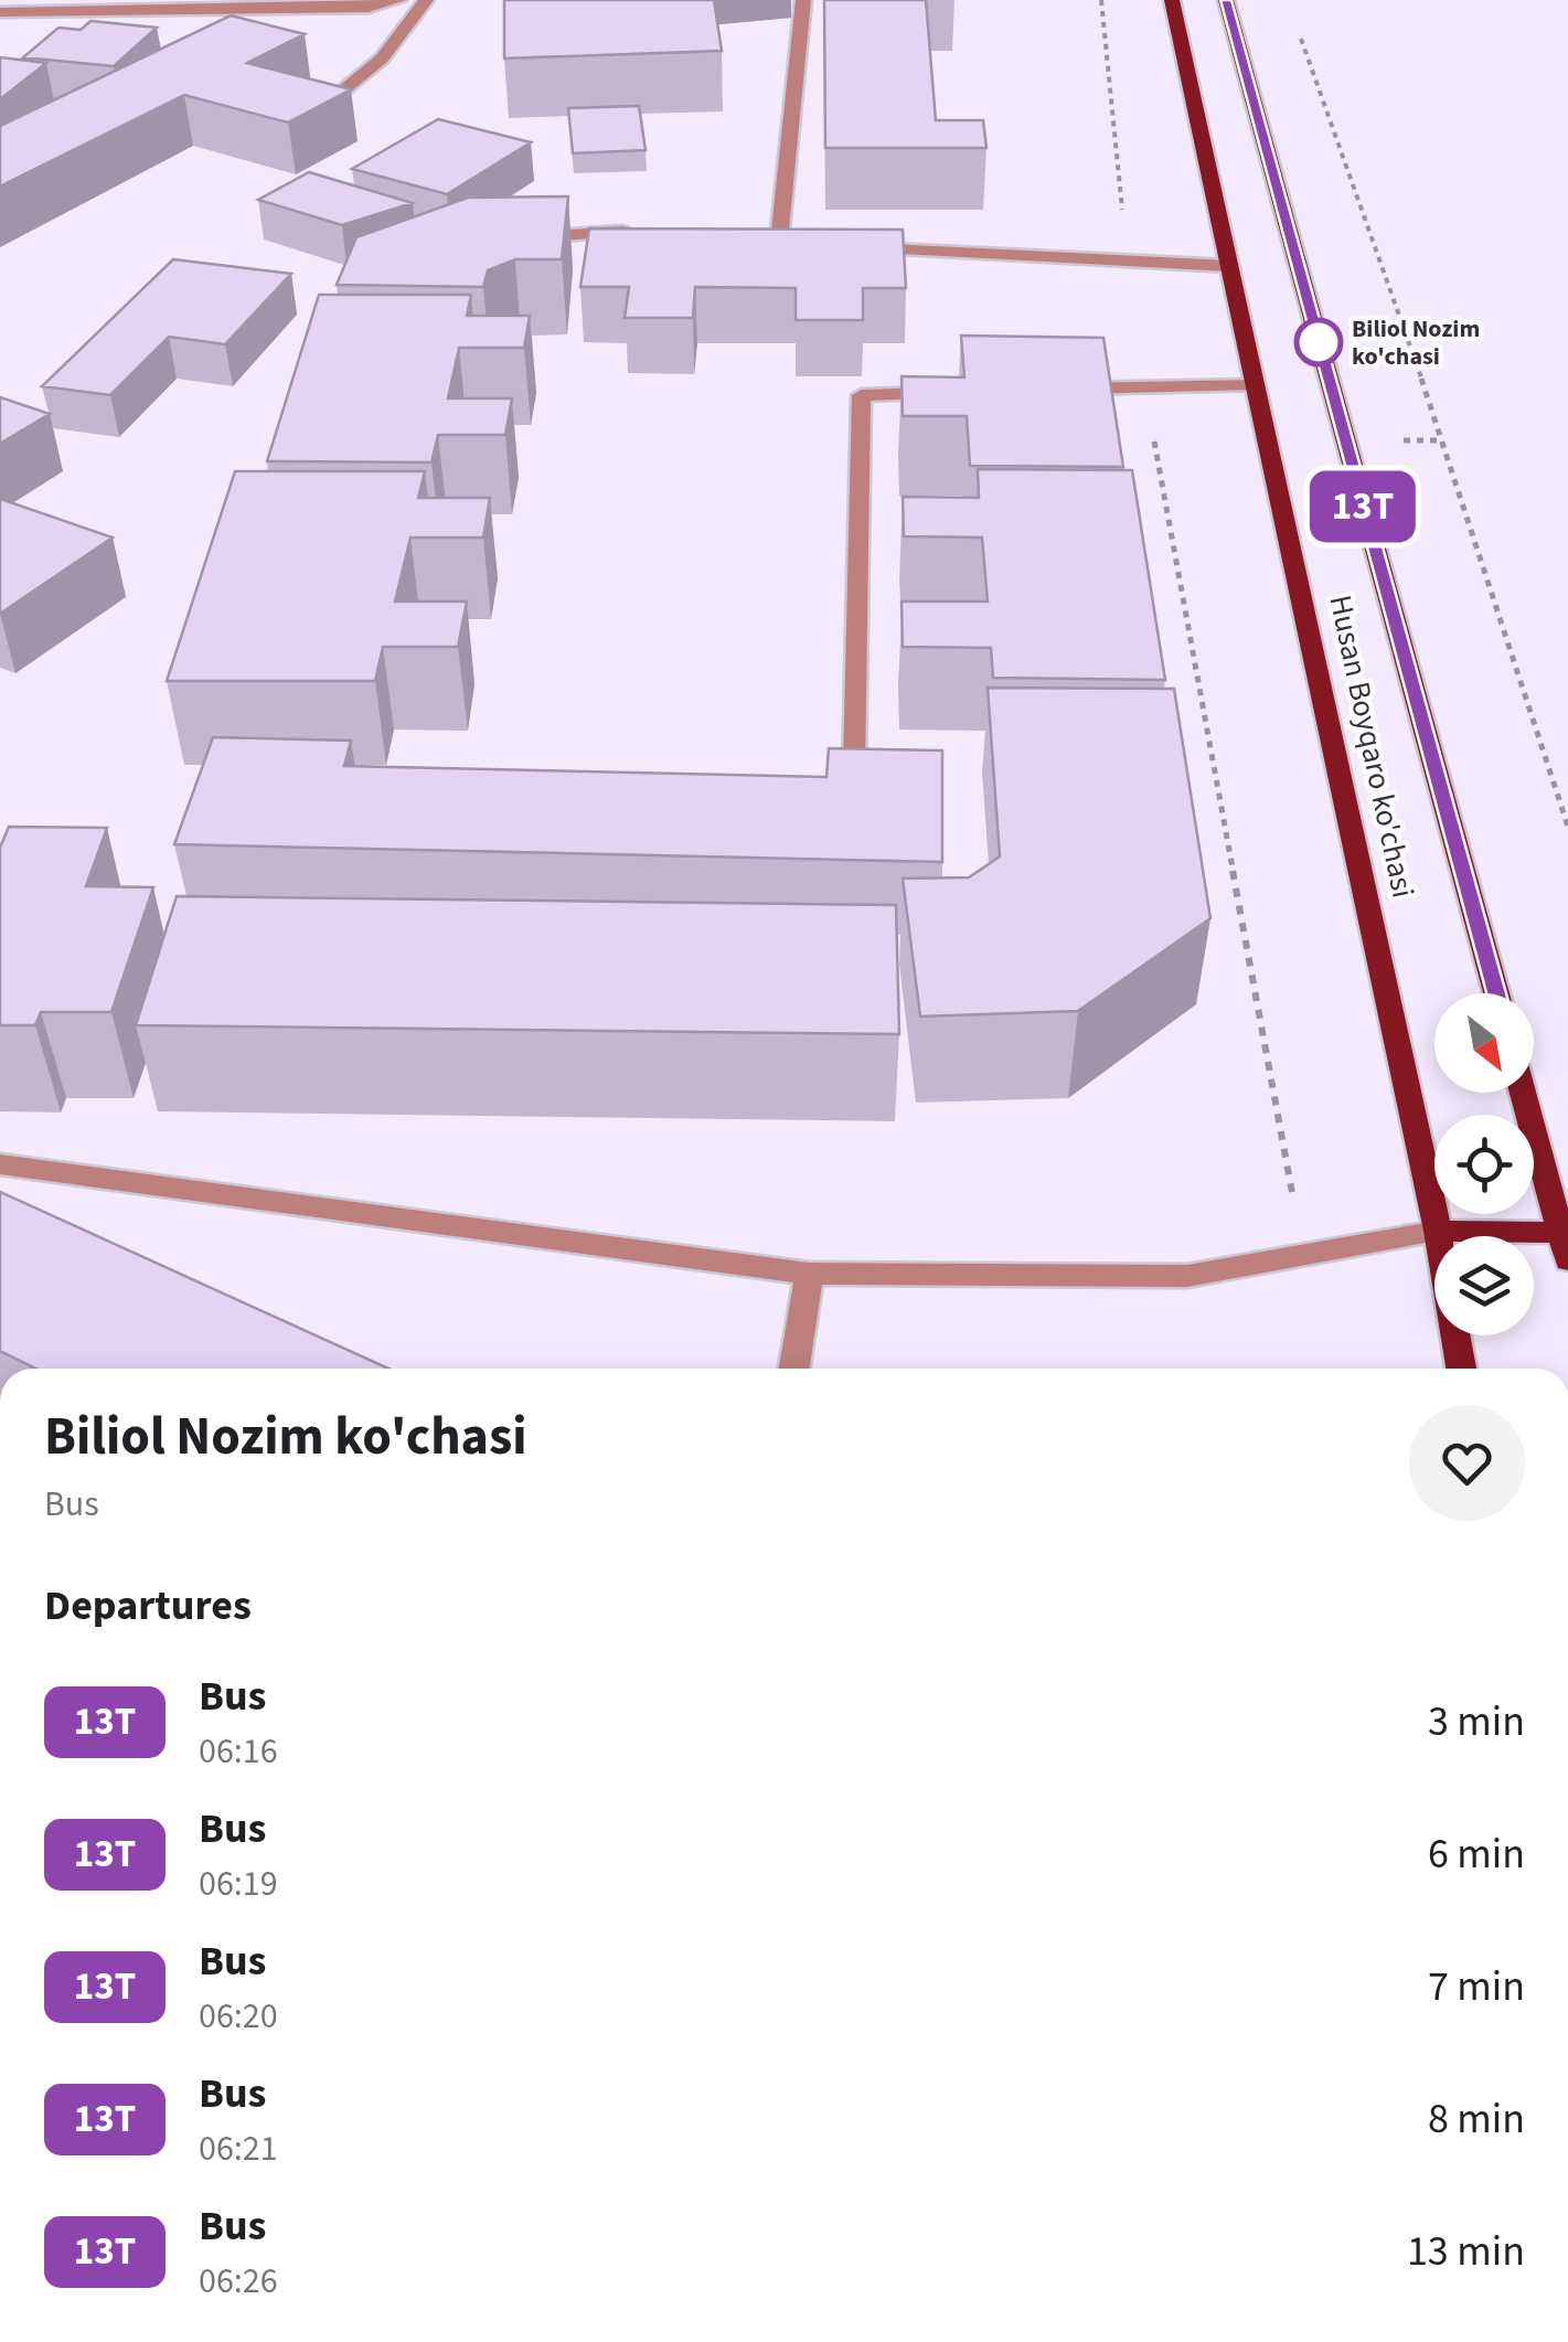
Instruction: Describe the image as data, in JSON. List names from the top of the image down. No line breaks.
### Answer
{"streets":{"main road":["Husan Boyqaro ko'chasi"]},"places":["Biliol Nozim ko'chasi"],"lines":["bus line 13Т"],"north":"bottom right","page":{"on_map":"13Т","heading":[["Biliol Nozim ko'chasi","Bus"],"Departures"],"list":[{"mark":"13Т","name":"Bus","note":"06:16","value":"3 min"},{"mark":"13Т","name":"Bus","note":"06:19","value":"6 min"},{"mark":"13Т","name":"Bus","note":"06:20","value":"7 min"},{"mark":"13Т","name":"Bus","note":"06:21","value":"8 min"},{"mark":"13Т","name":"Bus","note":"06:26","value":"13 min"}]}}
